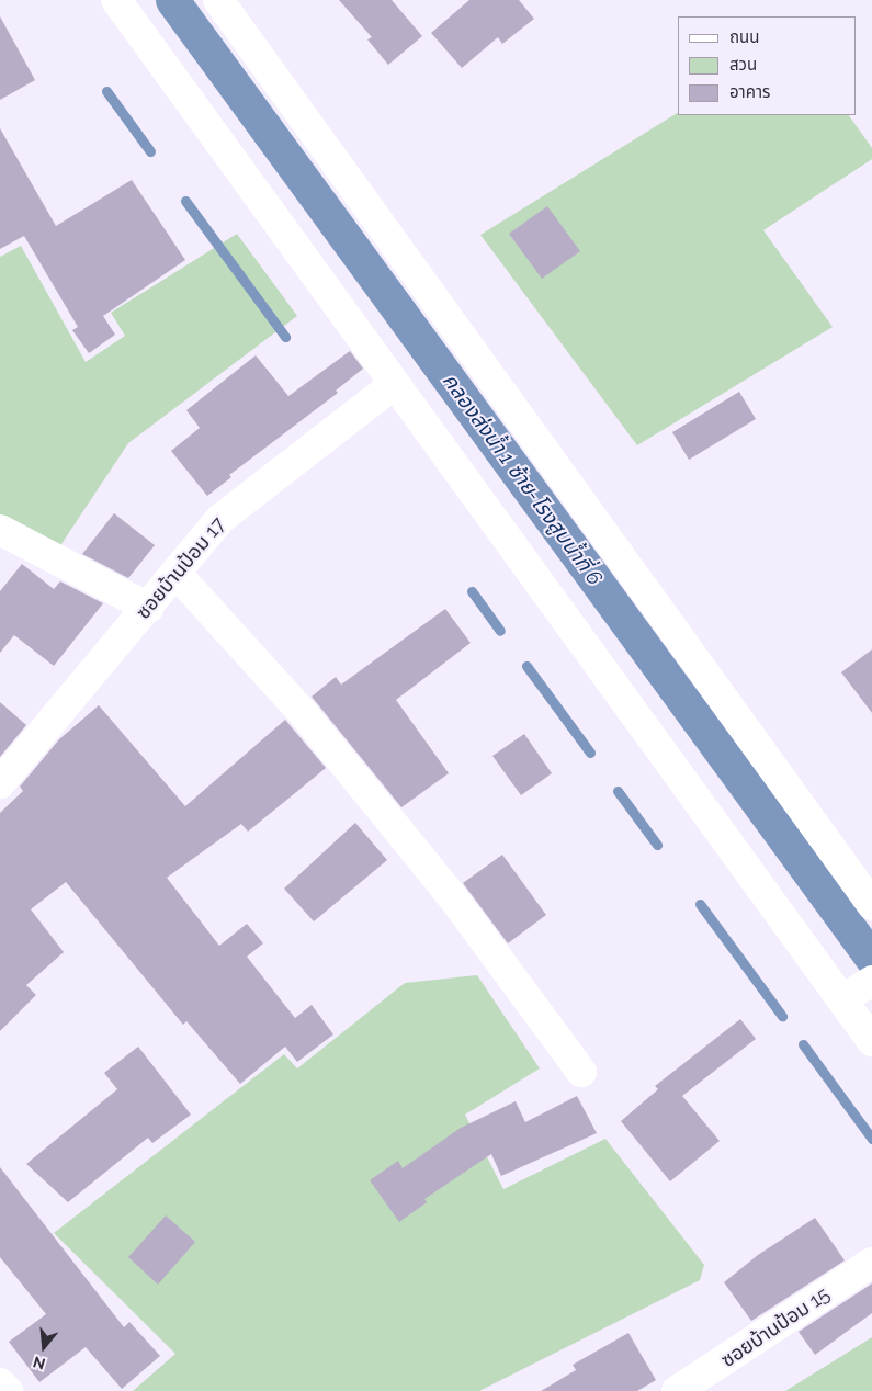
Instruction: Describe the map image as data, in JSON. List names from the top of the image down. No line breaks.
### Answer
{"streets":{"street":["ซอยบ้านป้อม 17","ซอยบ้านป้อม 15"]},"water":["คลองส่งน้ำ 1 ซ้าย-โรงสูบน้ำที่ 6"],"legend":["ถนน","สวน","อาคาร"],"north":"bottom"}
